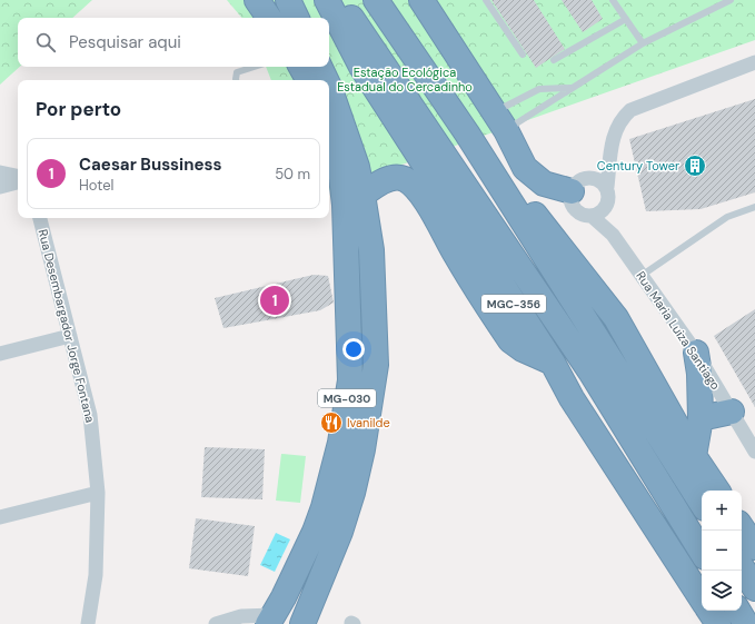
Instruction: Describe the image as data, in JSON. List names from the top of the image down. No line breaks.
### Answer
{"streets":{"highway":["MGC-356","MG-030"],"street":["Rua Desembargador Jorge Fontana","Rua Maria Luiza Santiago"]},"parks":["Estação Ecológica Estadual do Cercadinho"],"places":{"building":["Century Tower"],"restaurant":["Ivanilde"]},"page":{"search":"Pesquisar aqui","heading":"Por perto","list":[{"mark":"1","name":"Caesar Bussiness","note":"Hotel","value":"50 m"}],"pins":"1","map_buttons":["+","−"]}}
